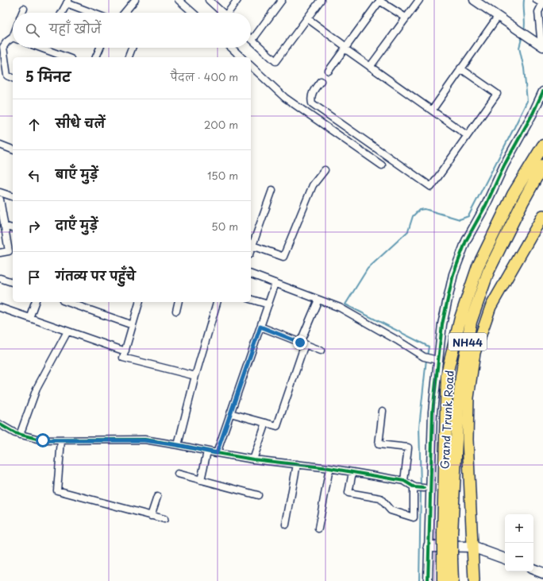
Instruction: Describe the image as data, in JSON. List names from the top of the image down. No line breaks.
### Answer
{"streets":{"highway":["NH44","Grand Trunk Road"]},"page":{"search":"यहाँ खोजें","heading":["5 मिनट","पैदल · 400 m"],"list":[["सीधे चलें","200 m"],["बाएँ मुड़ें","150 m"],["दाएँ मुड़ें","50 m"],"गंतव्य पर पहुँचे"],"map_buttons":["+","−"]}}
